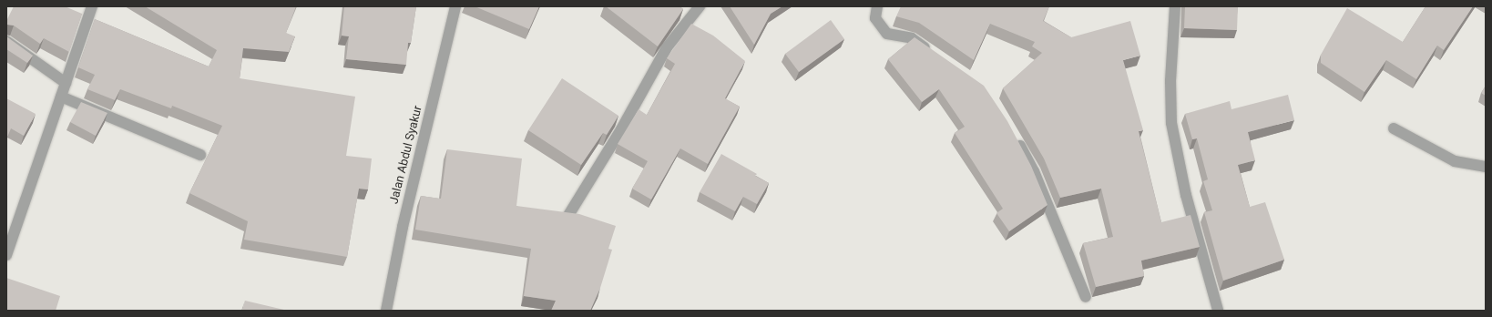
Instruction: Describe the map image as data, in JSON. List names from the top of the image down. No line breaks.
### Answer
{"streets":{"street":["Jalan Abdul Syakur"]}}
